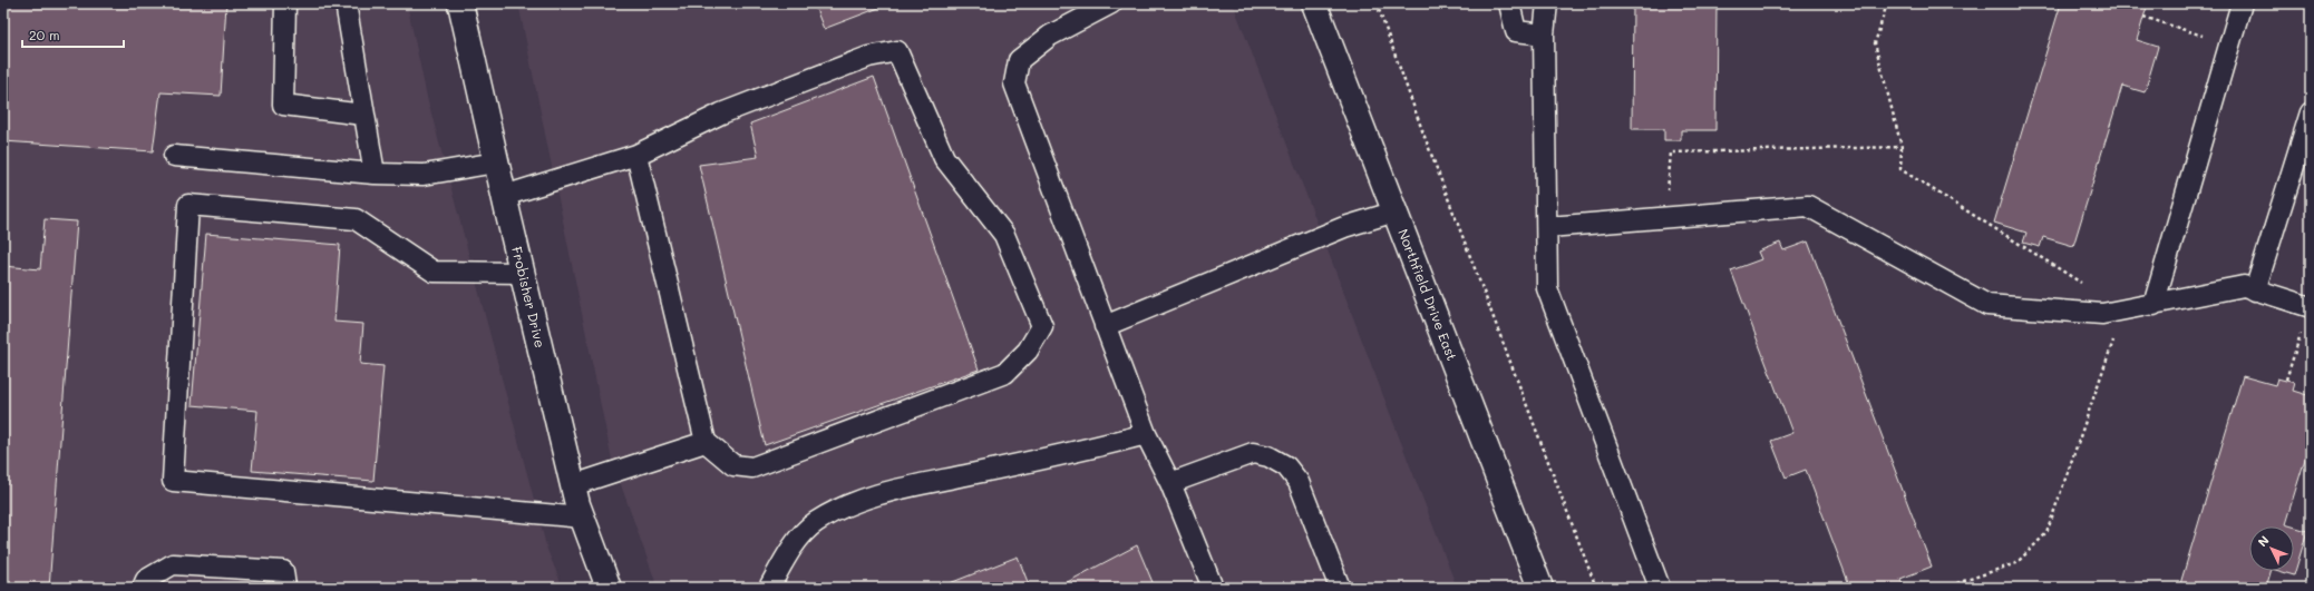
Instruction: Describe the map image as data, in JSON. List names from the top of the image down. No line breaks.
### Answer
{"streets":{"street":["Northfield Drive East","Frobisher Drive"]},"scale_bar":"20 m","north":"top left"}
